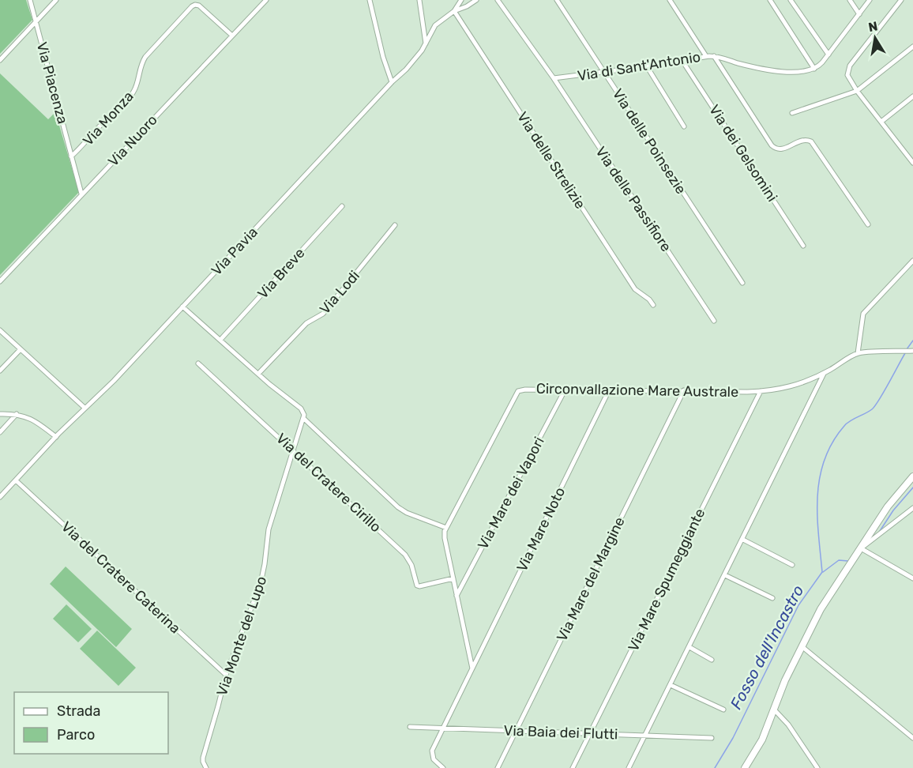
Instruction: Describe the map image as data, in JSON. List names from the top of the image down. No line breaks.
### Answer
{"streets":{"street":["Via di Sant'Antonio","Via Piacenza","Via Monza","Via Nuoro","Via delle Poinsezie","Via dei Gelsomini","Via delle Strelizie","Via delle Passifiore","Via Pavia","Via Breve","Via Lodi","Circonvallazione Mare Australe","Via del Cratere Cirillo","Via Mare dei Vapori","Via Mare Noto","Via del Cratere Caterina","Via Mare del Margine","Via Mare Spumeggiante","Via Monte del Lupo","Via Baia dei Flutti"]},"crossings":[["Via di Sant'Antonio","Via delle Poinsezie"],["Via di Sant'Antonio","Via dei Gelsomini"],["Via di Sant'Antonio","Via delle Passifiore"],["Via Piacenza","Via Monza"],["Via Piacenza","Via Nuoro"],["Via Monza","Via Nuoro"],["Via delle Strelizie","Via Pavia"],["Via Pavia","Via del Cratere Caterina"],["Circonvallazione Mare Australe","Via Mare dei Vapori"],["Circonvallazione Mare Australe","Via Mare Noto"],["Circonvallazione Mare Australe","Via Mare del Margine"],["Circonvallazione Mare Australe","Via Mare Spumeggiante"],["Via del Cratere Cirillo","Via Monte del Lupo"],["Via del Cratere Caterina","Via Monte del Lupo"],["Via Mare del Margine","Via Baia dei Flutti"],["Via Mare Spumeggiante","Via Baia dei Flutti"]],"water":["Fosso dell'Incastro"],"legend":["Strada","Parco"],"north":"top"}
